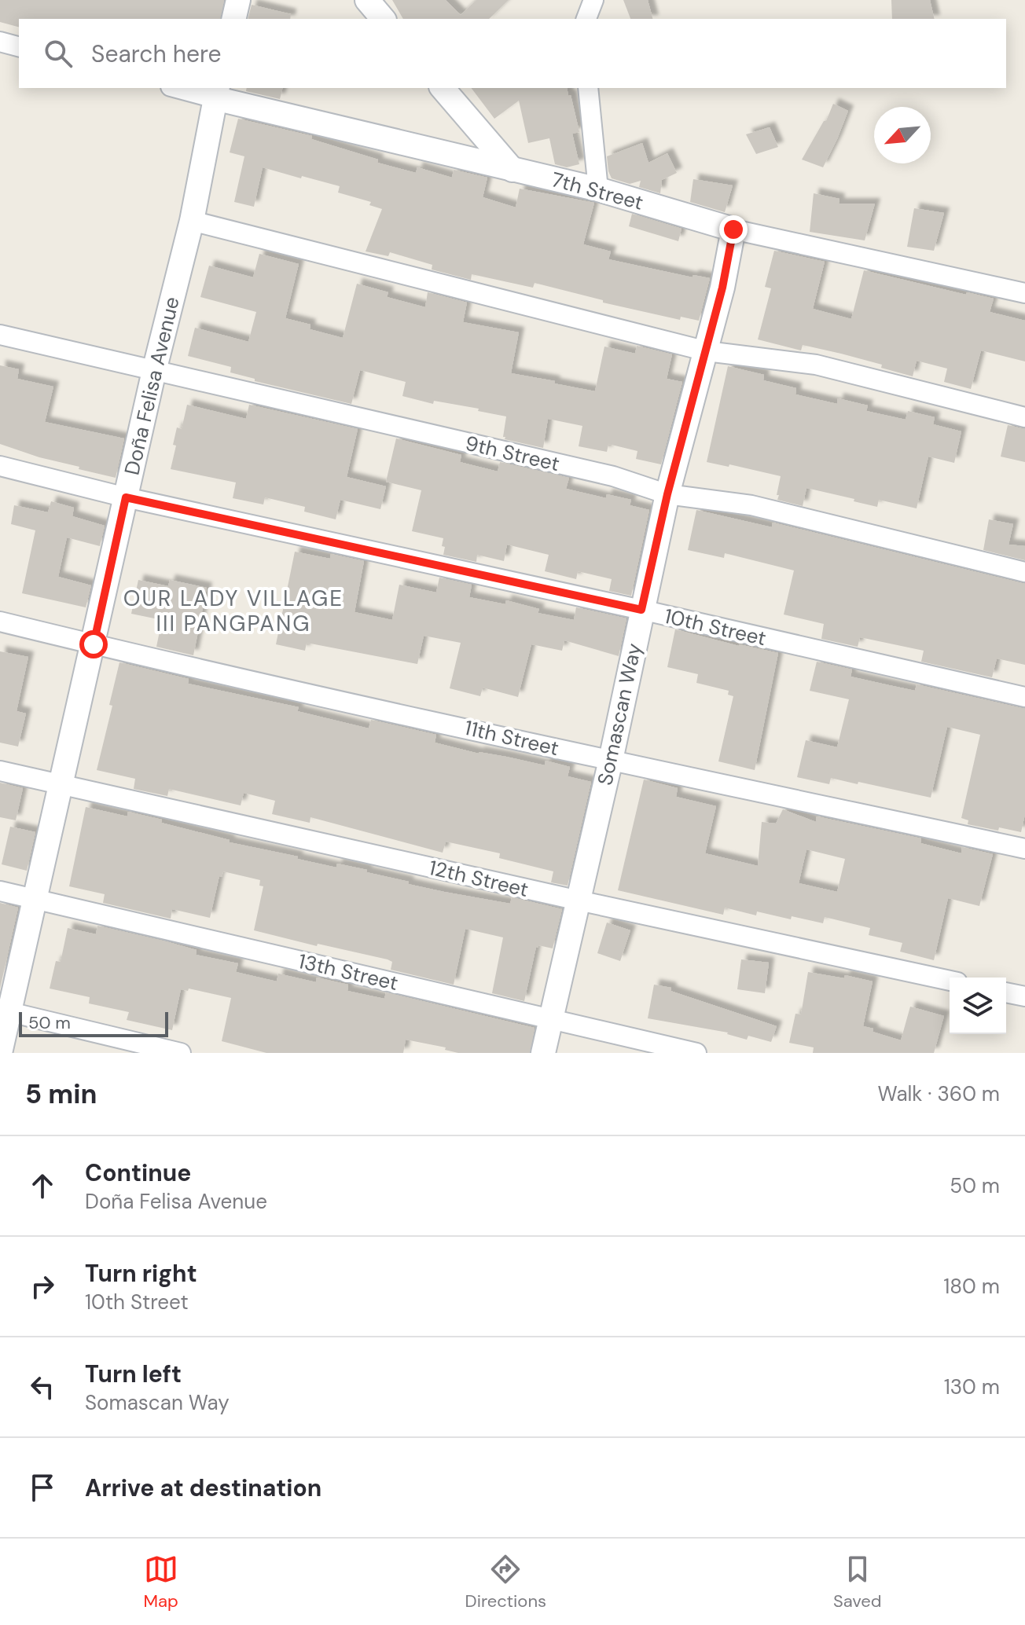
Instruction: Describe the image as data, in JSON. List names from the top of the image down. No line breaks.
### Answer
{"streets":{"street":["7th Street","Doña Felisa Avenue","9th Street","10th Street","Somascan Way","11th Street","12th Street","13th Street"]},"crossings":[["7th Street","Doña Felisa Avenue"],["7th Street","Somascan Way"],["Doña Felisa Avenue","9th Street"],["Doña Felisa Avenue","10th Street"],["Doña Felisa Avenue","11th Street"],["Doña Felisa Avenue","12th Street"],["Doña Felisa Avenue","13th Street"],["9th Street","Somascan Way"],["10th Street","Somascan Way"],["Somascan Way","11th Street"],["Somascan Way","12th Street"],["Somascan Way","13th Street"]],"districts":["OUR LADY VILLAGE III PANGPANG"],"scale_bar":"50 m","north":"bottom left","page":{"search":"Search here","scale":"50 m","heading":["5 min","Walk · 360 m"],"list":[["Continue","Doña Felisa Avenue","50 m"],["Turn right","10th Street","180 m"],["Turn left","Somascan Way","130 m"],"Arrive at destination"],"nav":["Map","Directions","Saved"]}}
